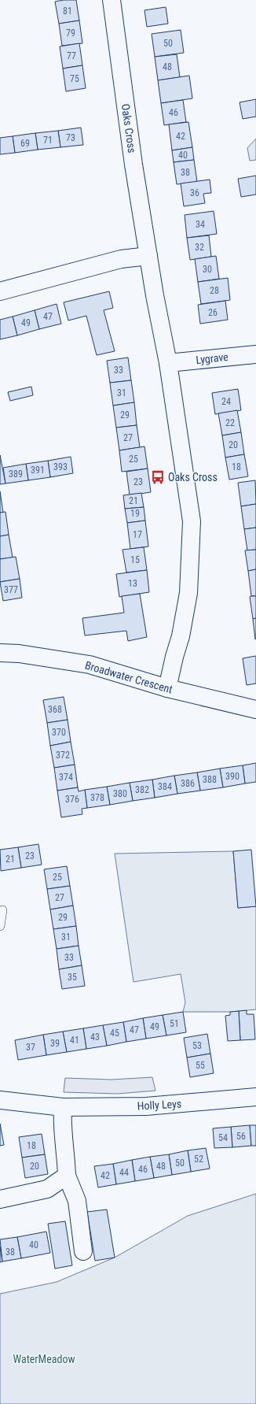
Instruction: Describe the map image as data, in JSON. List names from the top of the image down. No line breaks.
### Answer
{"streets":{"street":["Oaks Cross","Lygrave","Broadwater Crescent","Holly Leys"]},"crossings":[["Oaks Cross","Lygrave"],["Oaks Cross","Broadwater Crescent"]],"parks":["WaterMeadow"],"places":{"bus stop":["Oaks Cross"]},"house_numbers":["81","79","50","77","48","75","46","42","73","71","69","40","38","36","34","32","30","28","26","47","49","33","31","24","29","22","27","20","25","393","18","391","389","23","21","19","17","15","13","377","368","370","372","390","374","388","386","384","382","380","378","376","23","21","25","27","29","31","33","35","51","49","47","45","43","41","39","53","37","55","56","54","18","52","50","20","48","46","44","42","40","38"]}
